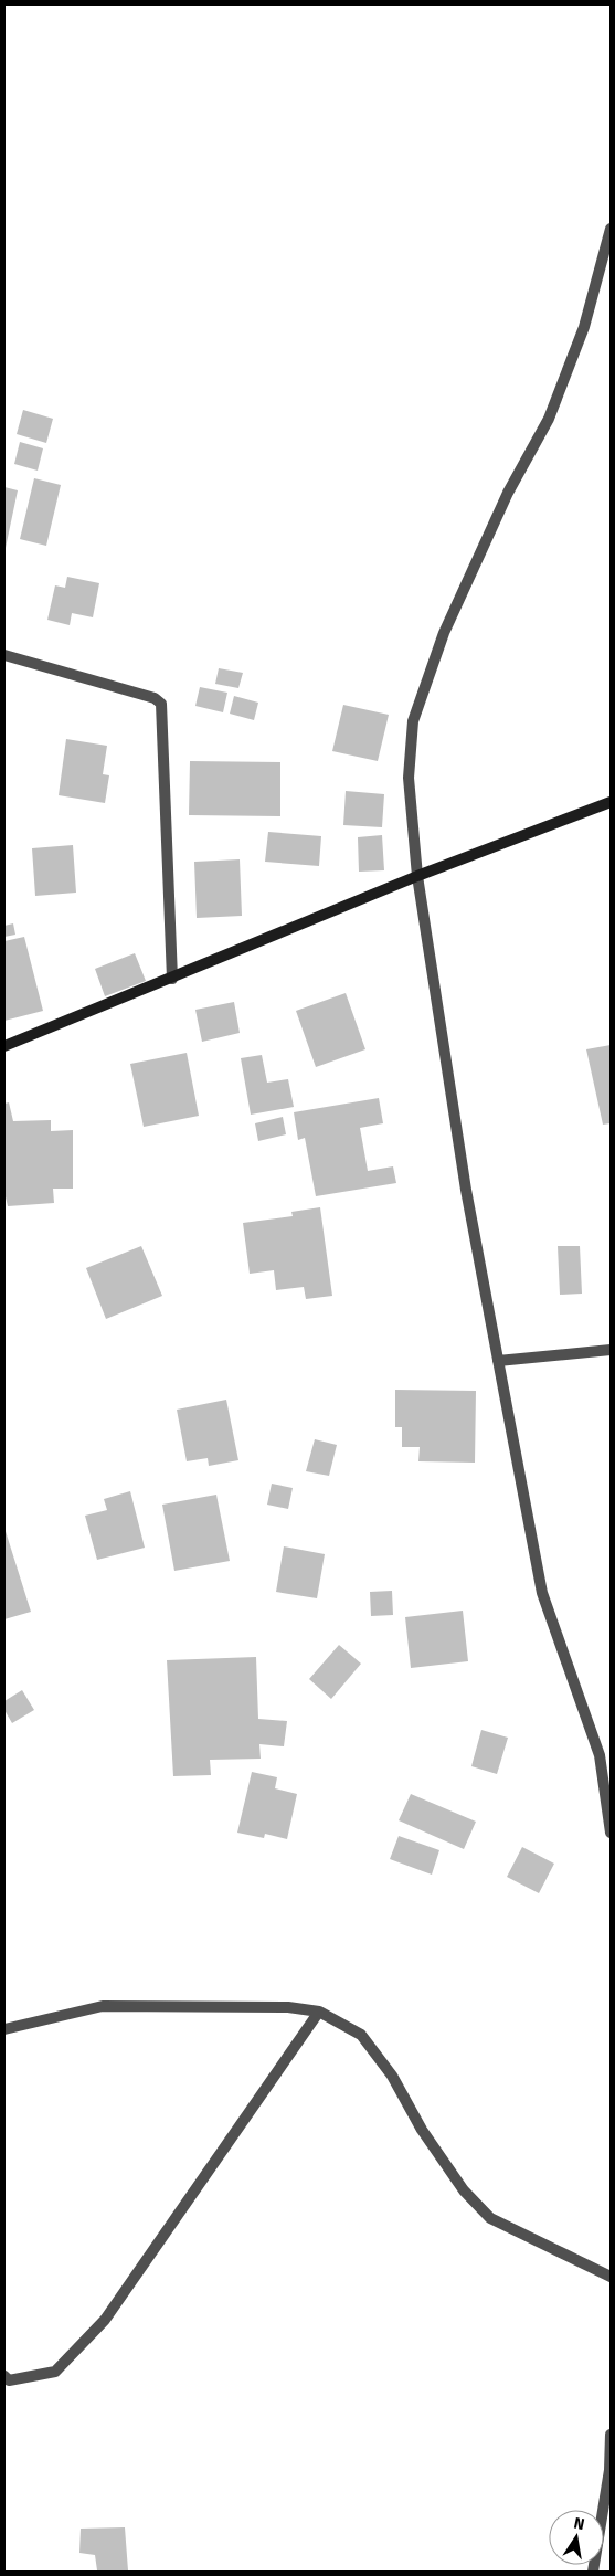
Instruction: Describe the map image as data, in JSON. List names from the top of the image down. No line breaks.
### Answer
{"north":"top"}
